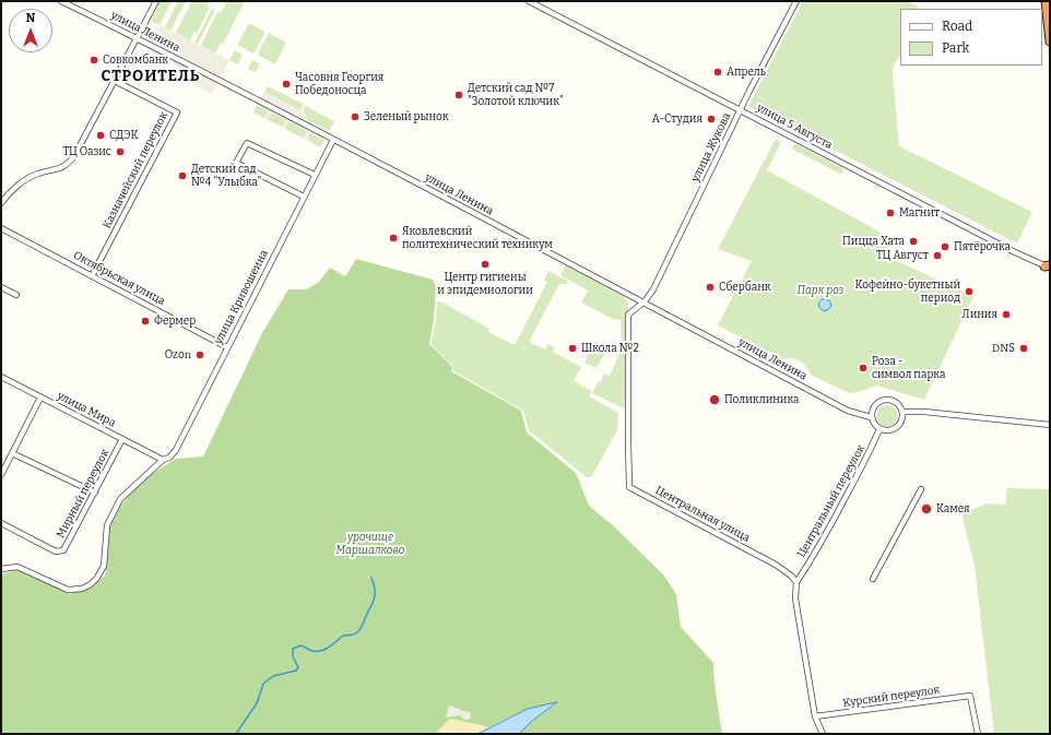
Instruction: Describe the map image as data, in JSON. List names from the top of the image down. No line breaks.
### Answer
{"streets":{"street":["улица Ленина","улица 5 Августа","улица Жукова","Казначейский переулок","Октябрьская улица","улица Кривошеина","улица Мира","Мирный переулок","Центральный переулок","Центральная улица","Курский переулок"]},"crossings":[["улица Ленина","улица Жукова"],["улица Ленина","улица Кривошеина"],["улица Ленина","Центральный переулок"],["улица Ленина","Центральная улица"],["улица 5 Августа","улица Жукова"],["улица Жукова","Центральная улица"],["Казначейский переулок","Октябрьская улица"],["Октябрьская улица","улица Кривошеина"],["улица Кривошеина","улица Мира"],["улица Мира","Мирный переулок"],["Центральный переулок","Центральная улица"]],"districts":["СТРОИТЕЛЬ"],"parks":["Парк роз","урочище Маршалково"],"places":["Совкомбанк","Апрель","Часовня Георгия Победоносца","Детский сад №7 \"Золотой ключик\"","Зеленый рынок","А-Студия","СДЭК","ТЦ Оазис","Детский сад №4 \"Улыбка\"","Магнит","Яковлевский политехнический техникум","Пицца Хата","Пятёрочка","ТЦ Август","Центр гигиены и эпидемиологии","Сбербанк","Кофейно-букетный период","Линия","Фермер","Школа №2","DNS","Ozon","Роза - символ парка","Поликлиника","Камея"],"legend":["Road","Park"],"north":"top"}
